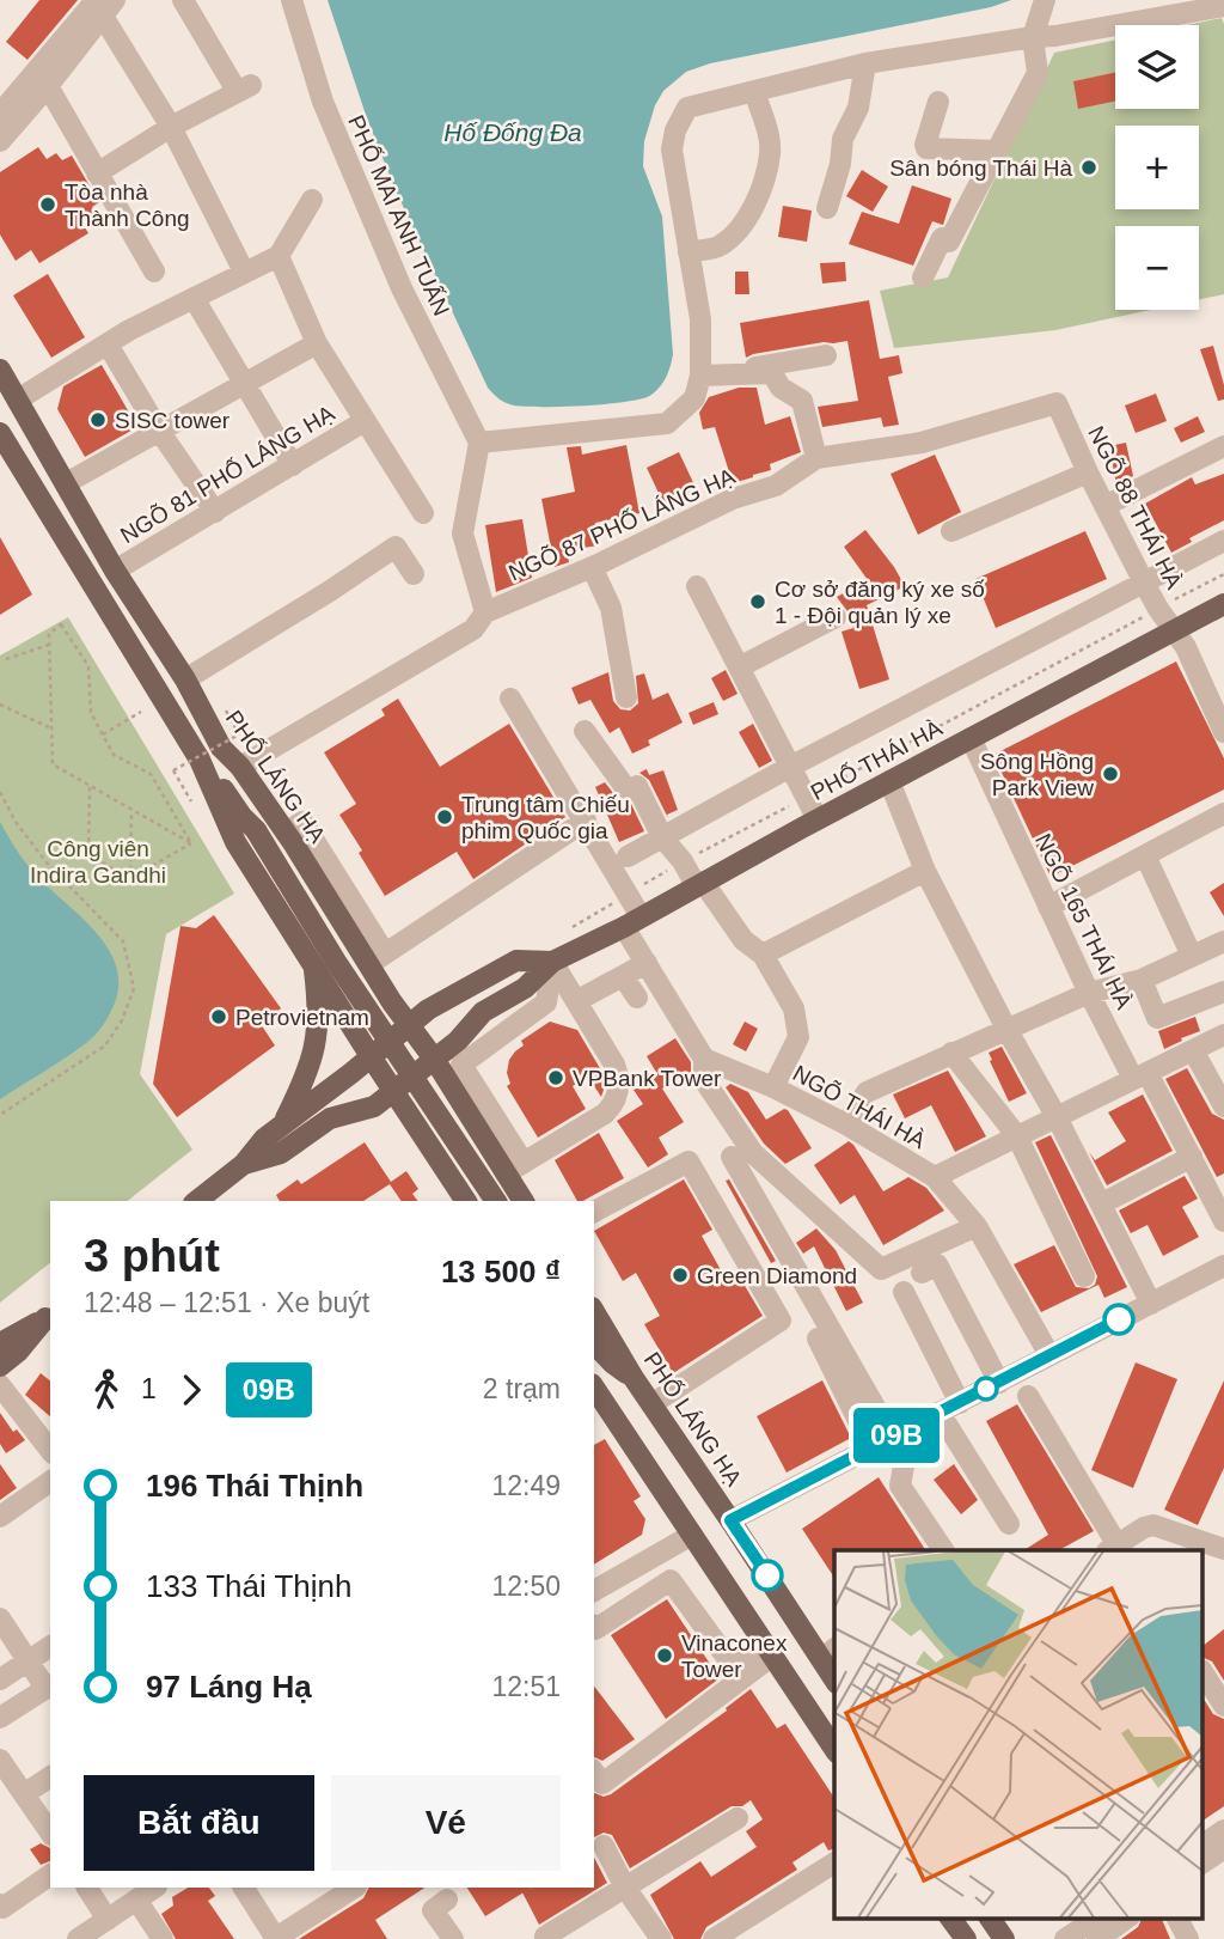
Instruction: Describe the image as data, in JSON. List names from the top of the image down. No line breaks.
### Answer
{"streets":{"main road":["PHỐ THÁI HÀ","PHỐ LÁNG HẠ"],"street":["PHỐ MAI ANH TUẤN","NGÕ 81 PHỐ LÁNG HẠ","NGÕ 88 THÁI HÀ","NGÕ 87 PHỐ LÁNG HẠ","NGÕ 165 THÁI HÀ","NGÕ THÁI HÀ"]},"crossings":[["NGÕ 81 PHỐ LÁNG HẠ","PHỐ LÁNG HẠ"],["NGÕ 88 THÁI HÀ","NGÕ 87 PHỐ LÁNG HẠ"],["NGÕ 88 THÁI HÀ","PHỐ THÁI HÀ"],["NGÕ 87 PHỐ LÁNG HẠ","PHỐ LÁNG HẠ"],["PHỐ THÁI HÀ","PHỐ LÁNG HẠ"],["PHỐ THÁI HÀ","NGÕ 165 THÁI HÀ"]],"water":["Hố Đống Đa"],"parks":["Công viên Indira Gandhi"],"places":["Sân bóng Thái Hà","Tòa nhà Thành Công","SISC tower","Cơ sở đăng ký xe số 1 - Đội quản lý xe","Sông Hồng Park View","Trung tâm Chiếu phim Quốc gia","Petrovietnam","VPBank Tower","Green Diamond","Vinaconex Tower"],"lines":["bus line 09B"],"page":{"on_map":"09B","map_buttons":["+","−"],"heading":["3 phút","12:48 – 12:51 · Xe buýt","13 500 ₫"],"legs":["1","09B","2 trạm"],"list":[{"name":"196 Thái Thịnh","value":"12:49"},{"name":"133 Thái Thịnh","value":"12:50"},{"name":"97 Láng Hạ","value":"12:51"}],"buttons":["Bắt đầu","Vé"]}}
